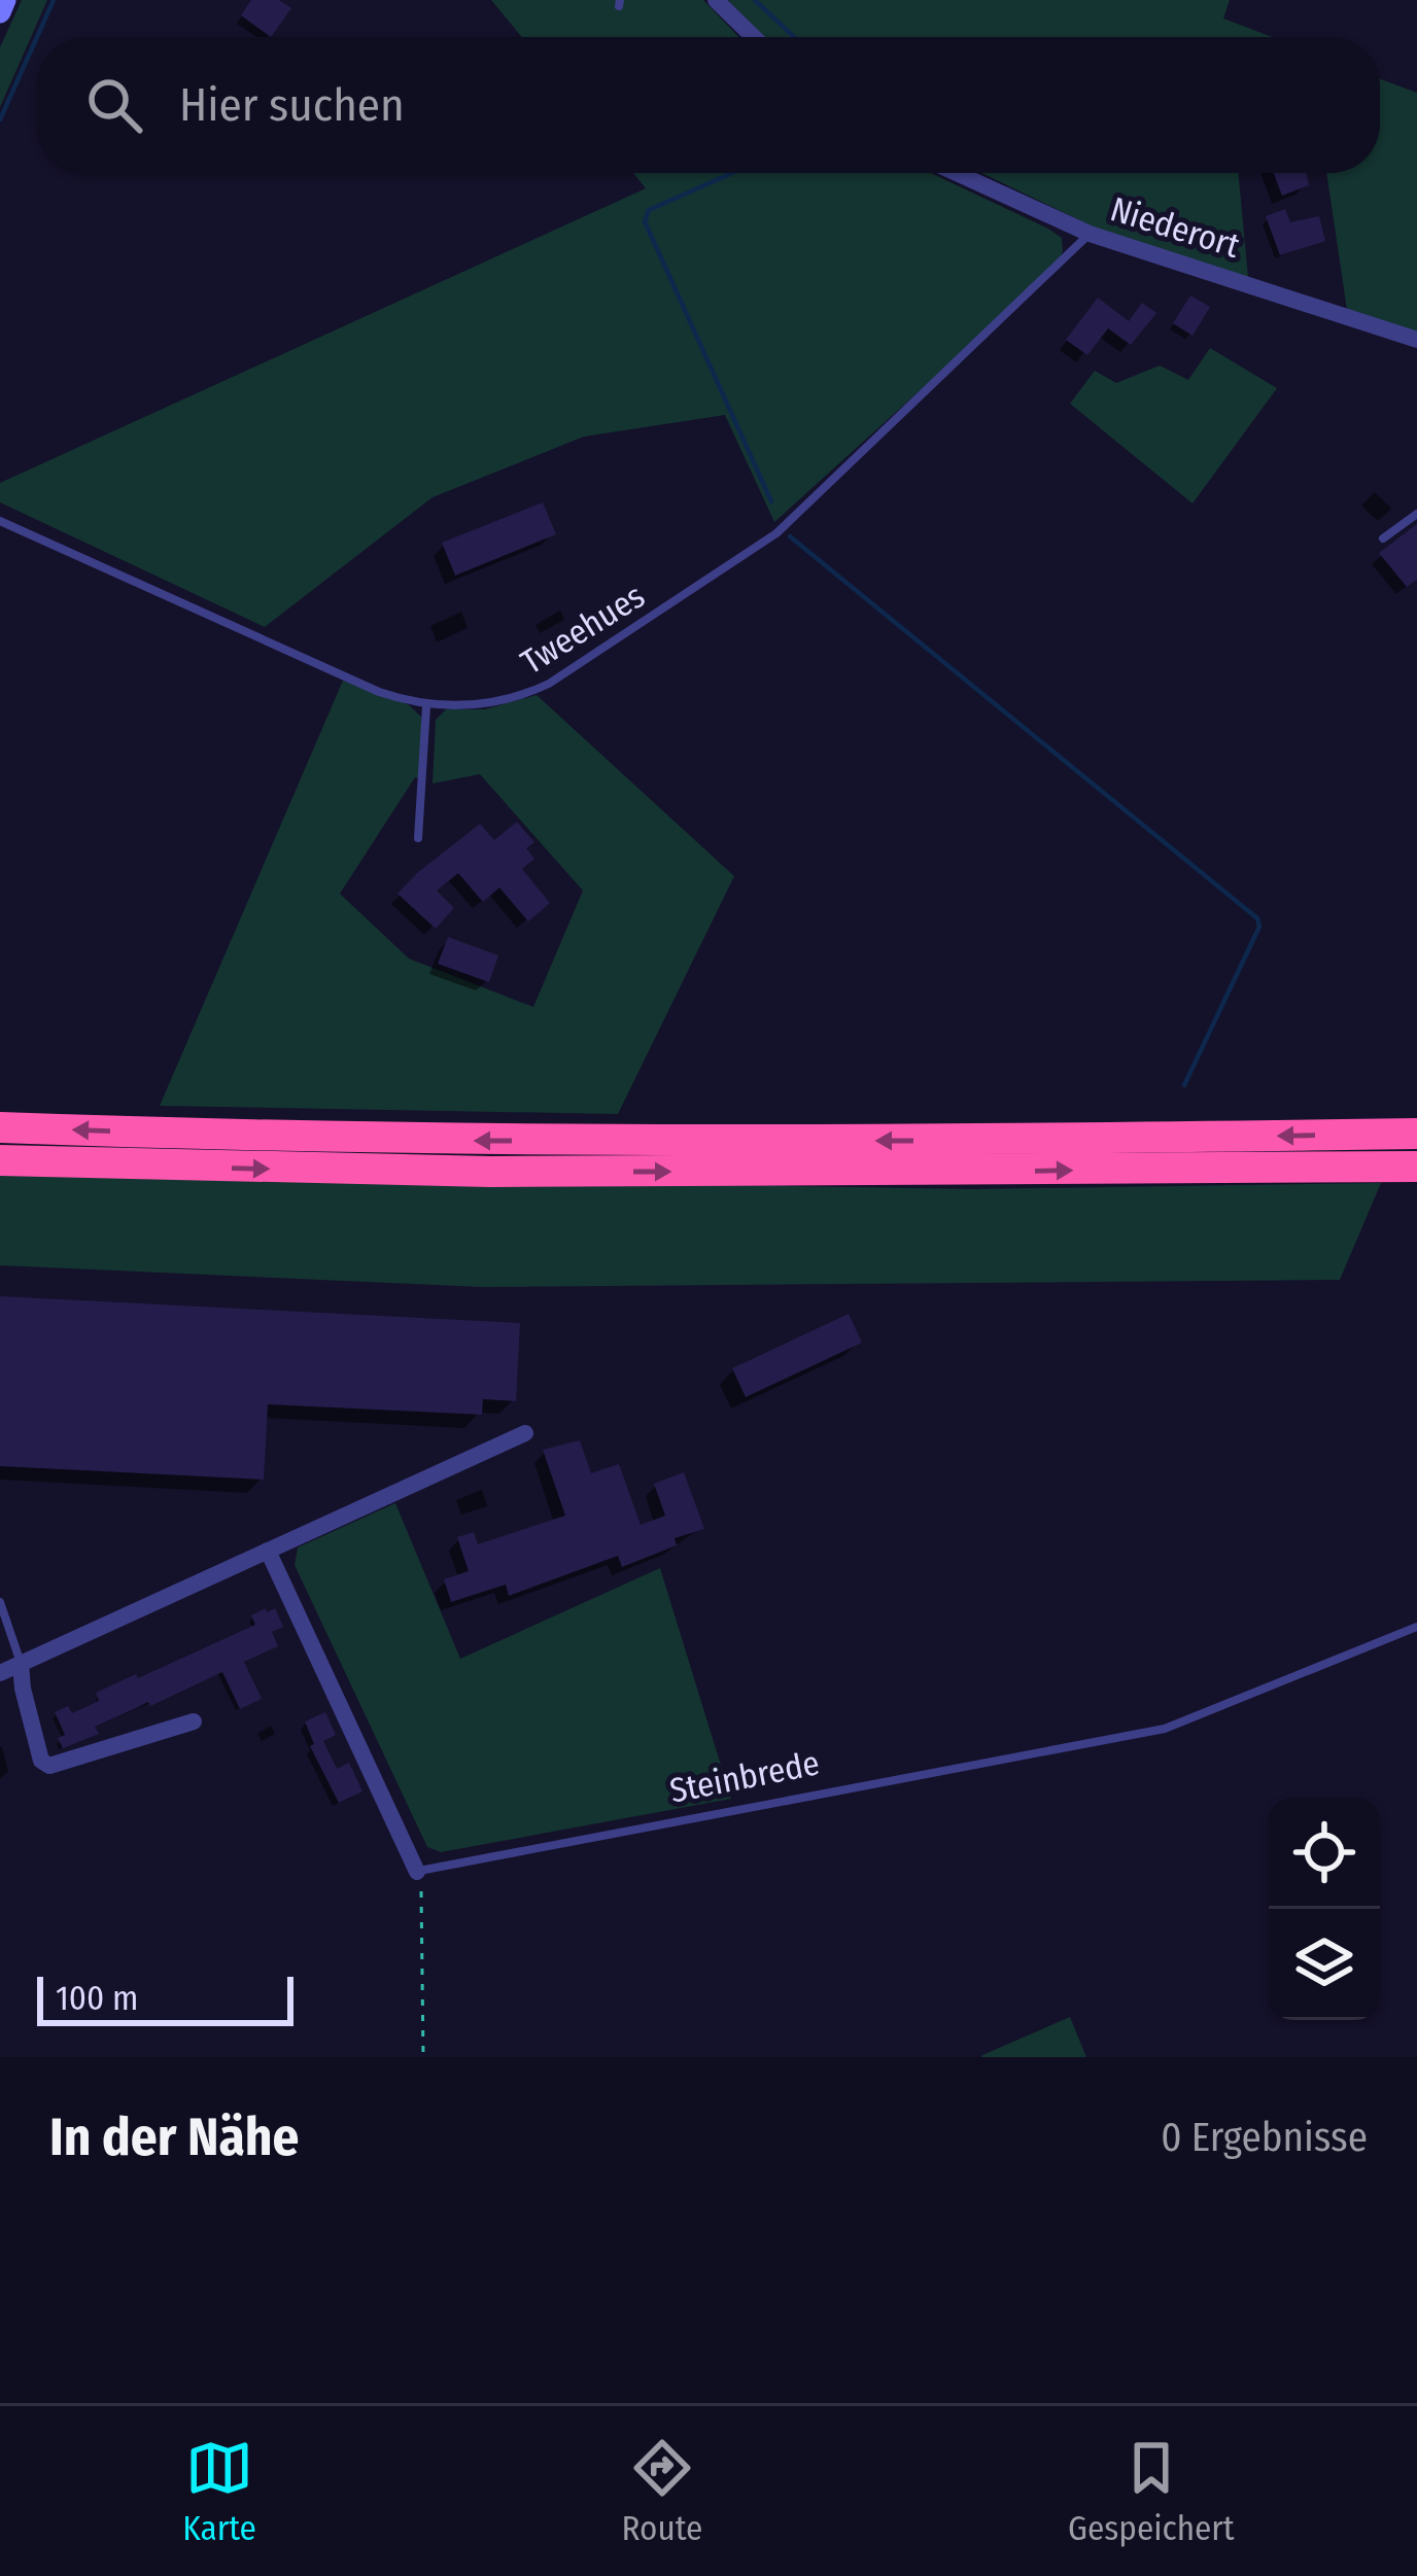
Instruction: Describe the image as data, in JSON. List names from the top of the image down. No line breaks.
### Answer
{"streets":{"street":["Niederort"],"lane":["Tweehues","Steinbrede"]},"crossings":[["Niederort","Tweehues"]],"scale_bar":"100 m","page":{"search":"Hier suchen","scale":"100 m","heading":["In der Nähe","0 Ergebnisse"],"nav":["Karte","Route","Gespeichert"]}}
